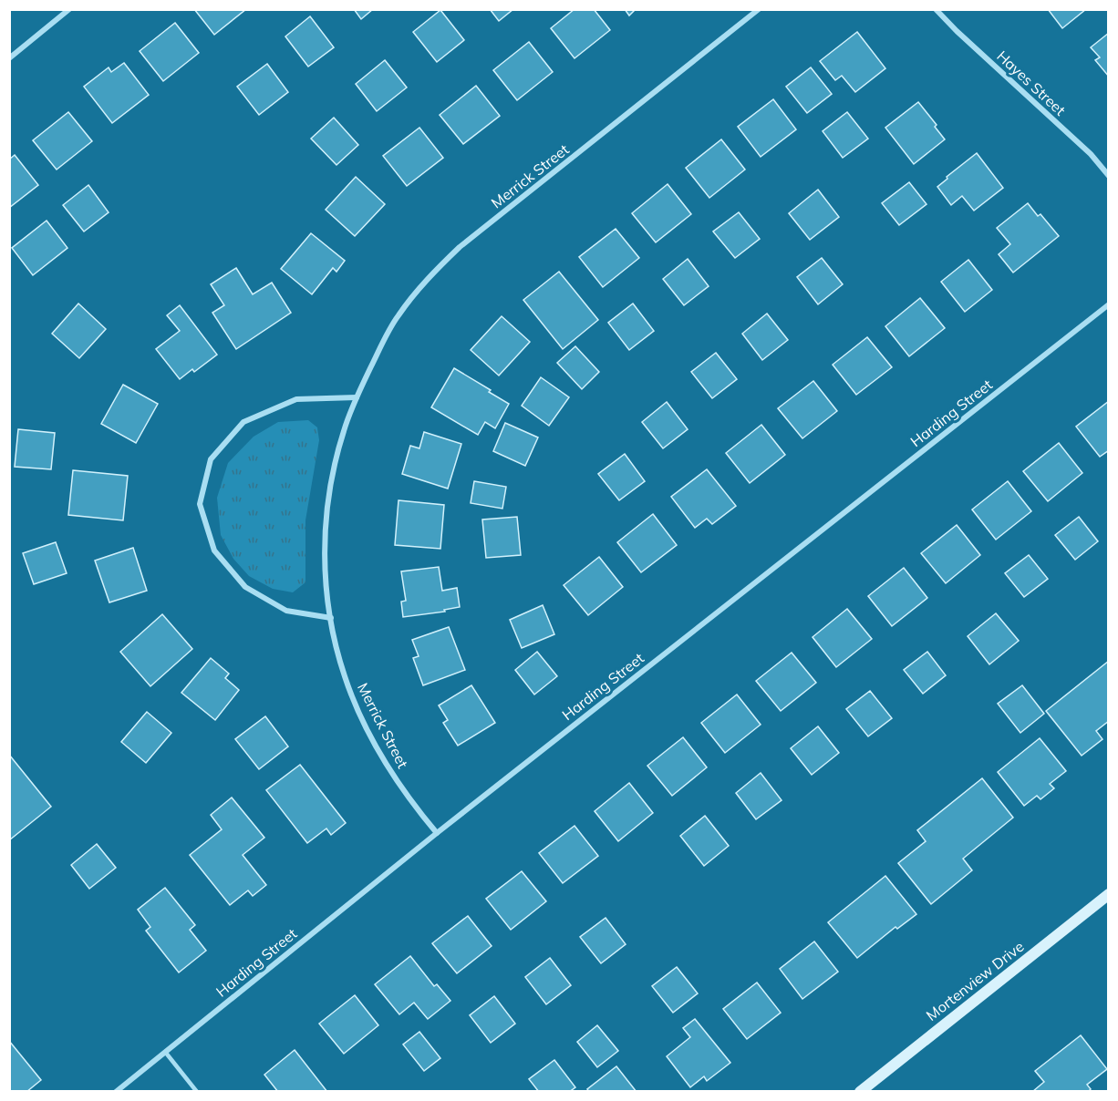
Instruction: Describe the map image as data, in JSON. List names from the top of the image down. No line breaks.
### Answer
{"streets":{"street":["Hayes Street","Merrick Street","Harding Street","Mortenview Drive"]},"crossings":[["Merrick Street","Harding Street"]]}
